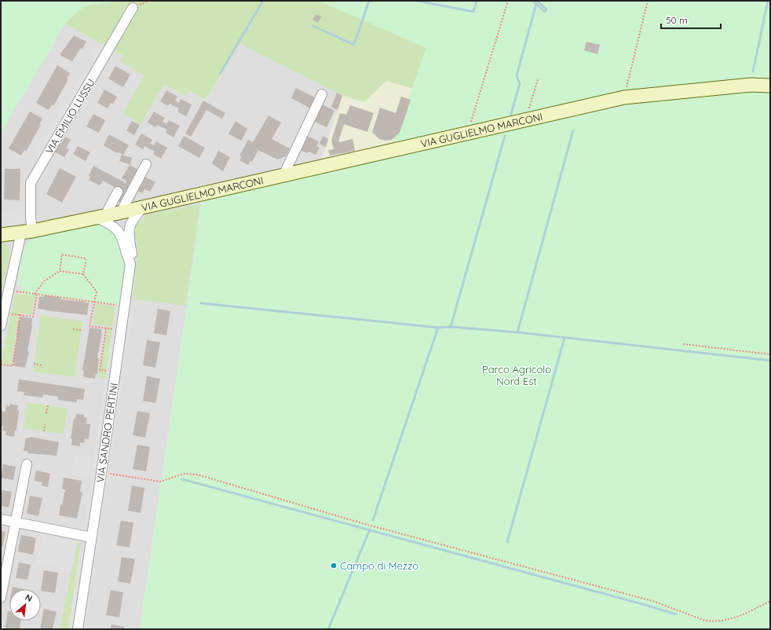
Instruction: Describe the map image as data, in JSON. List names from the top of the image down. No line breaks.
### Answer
{"streets":{"street":["VIA EMILIO LUSSU","VIA GUGLIELMO MARCONI","VIA SANDRO PERTINI"]},"crossings":[["VIA EMILIO LUSSU","VIA GUGLIELMO MARCONI"],["VIA GUGLIELMO MARCONI","VIA SANDRO PERTINI"]],"parks":["Parco Agricolo Nord Est"],"places":["Campo di Mezzo"],"scale_bar":"50 m","north":"top right"}
